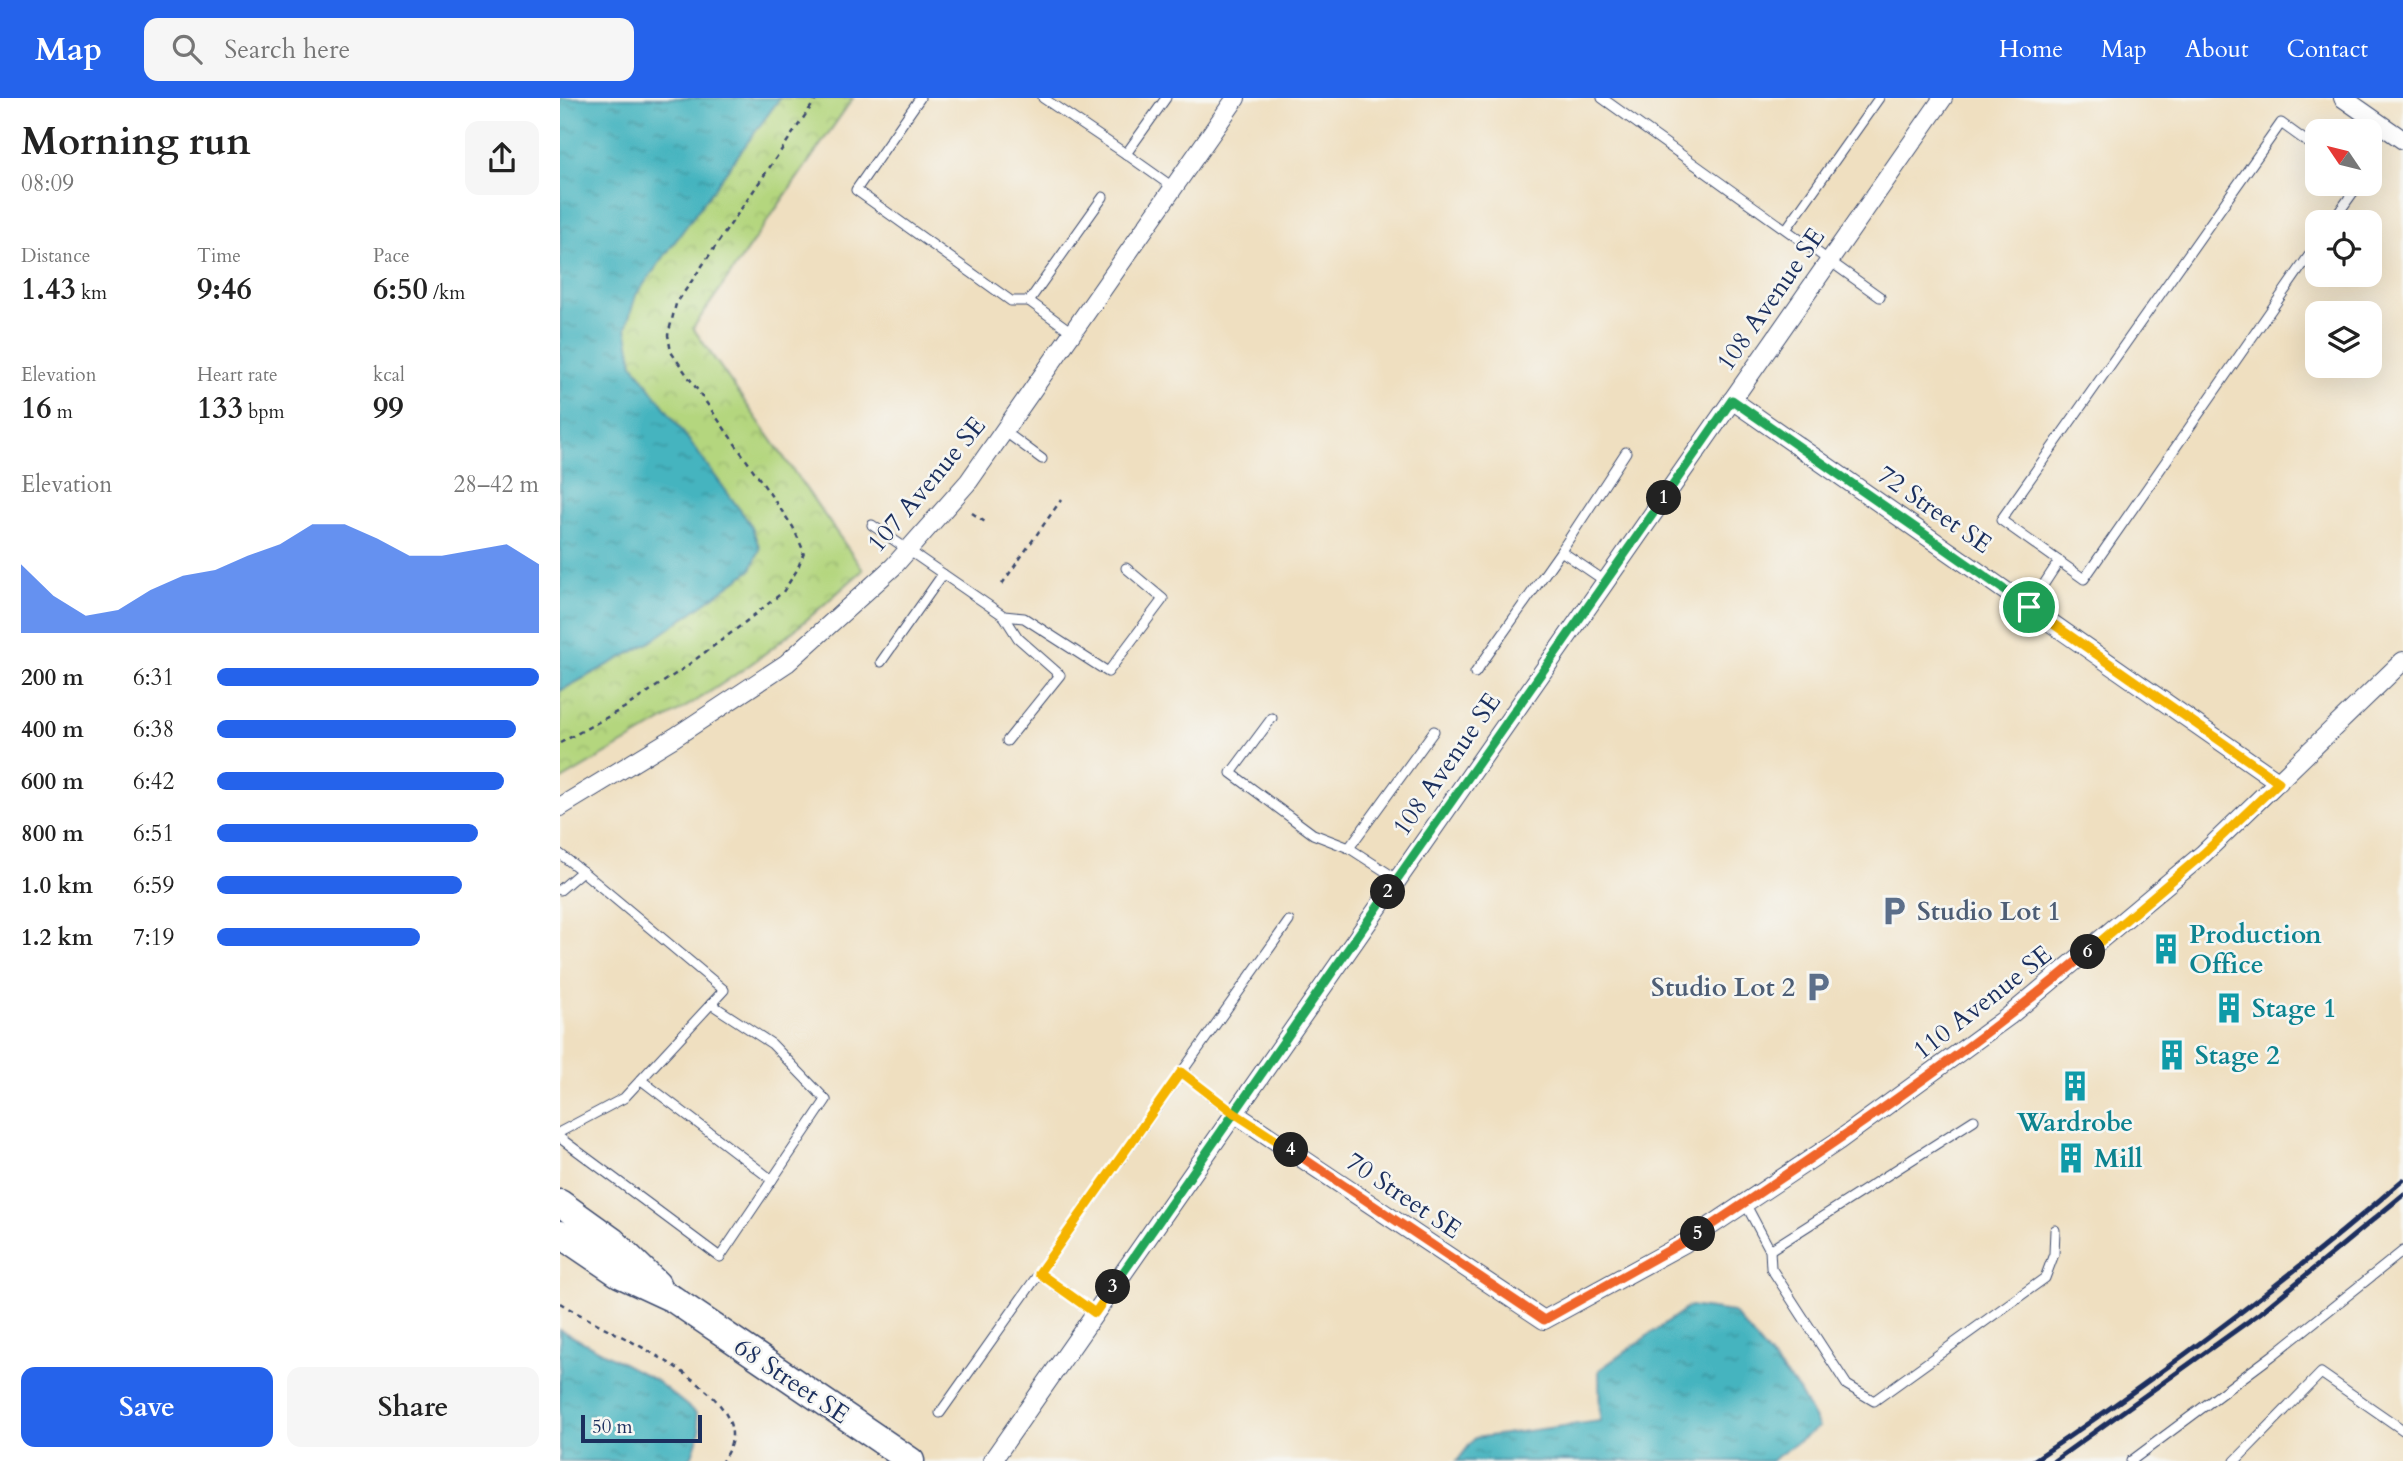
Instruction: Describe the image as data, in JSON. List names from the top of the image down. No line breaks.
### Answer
{"streets":{"street":["108 Avenue SE","107 Avenue SE","72 Street SE","110 Avenue SE","70 Street SE","68 Street SE"]},"crossings":[["108 Avenue SE","72 Street SE"],["108 Avenue SE","70 Street SE"],["72 Street SE","110 Avenue SE"],["110 Avenue SE","70 Street SE"]],"places":{"parking":["Studio Lot 1","Studio Lot 2"],"building":["Production Office","Stage 1","Stage 2","Wardrobe","Mill"]},"scale_bar":"50 m","north":"top left","page":{"header":"Map","search":"Search here","nav":["Home","Map","About","Contact"],"heading":["Morning run","08:09"],"stats":[["Distance","1.43 km"],["Time","9:46"],["Pace","6:50 /km"],["Elevation","16 m"],["Heart rate","133 bpm"],["kcal","99"]],"chart":["Elevation","28–42 m"],"pins":["1","2","6","4","5","3"],"list":[{"name":"200 m","note":"6:31"},{"name":"400 m","note":"6:38"},{"name":"600 m","note":"6:42"},{"name":"800 m","note":"6:51"},{"name":"1.0 km","note":"6:59"},{"name":"1.2 km","note":"7:19"}],"buttons":["Save","Share"],"scale":"50 m"}}
